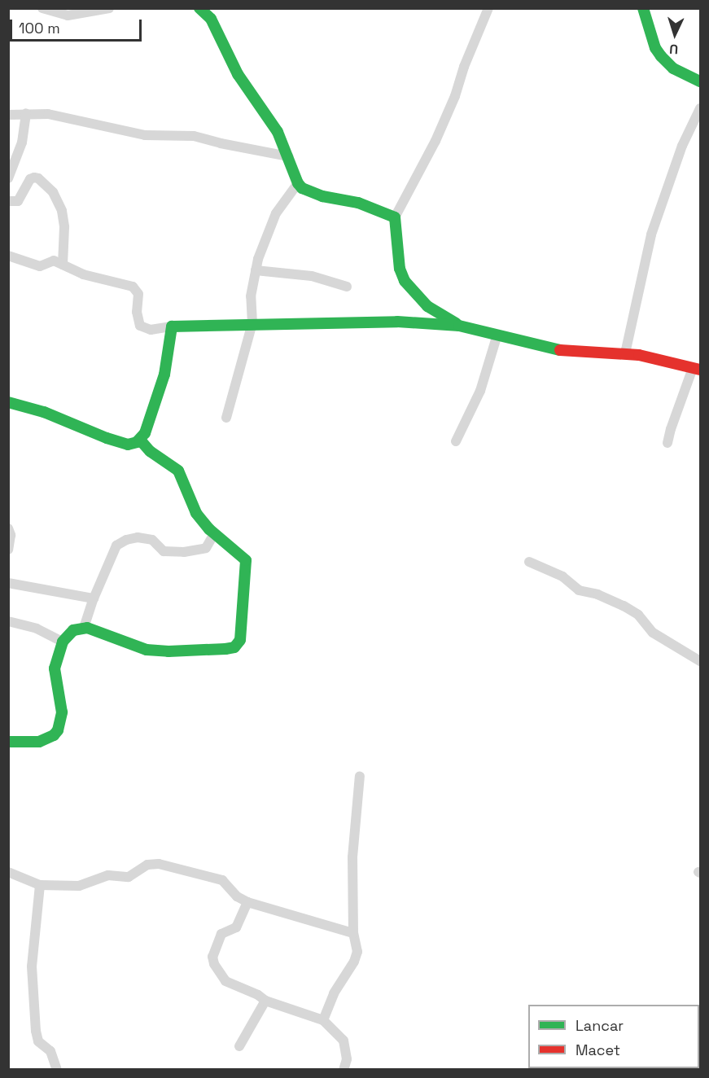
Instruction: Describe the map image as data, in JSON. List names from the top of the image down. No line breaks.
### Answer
{"legend":["Lancar","Macet"],"scale_bar":"100 m","north":"bottom"}
